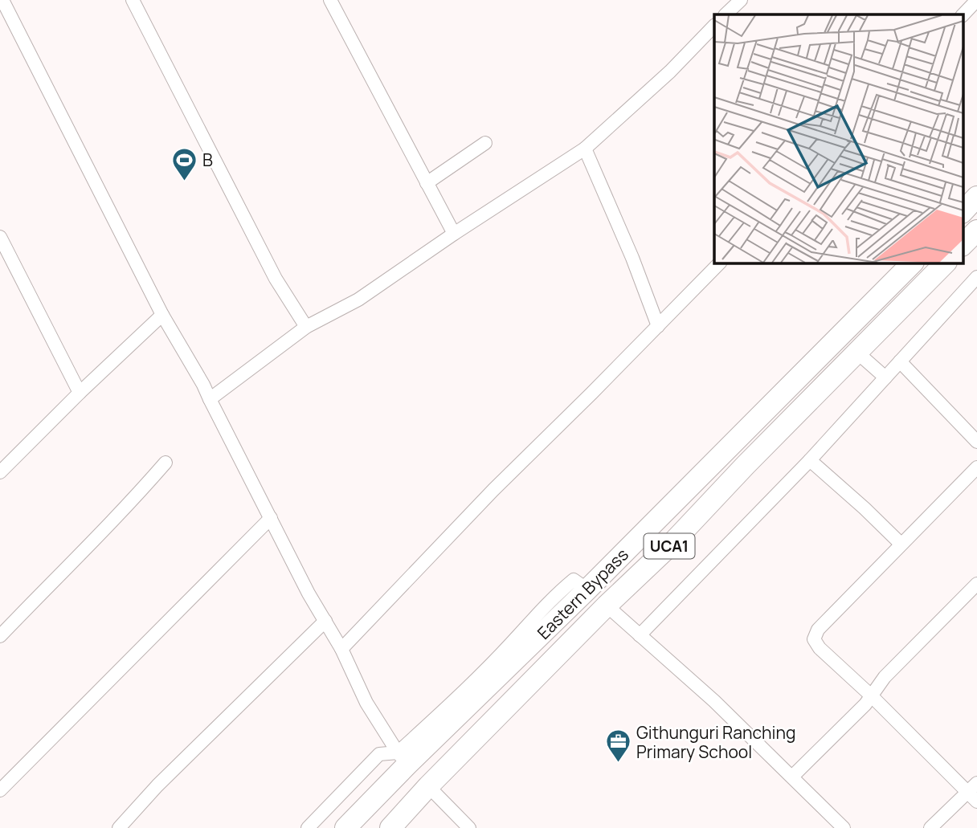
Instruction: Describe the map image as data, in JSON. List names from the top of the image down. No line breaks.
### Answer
{"streets":{"main road":["UCA1","Eastern Bypass"]},"places":{"sports":["B"],"office":["Githunguri Ranching Primary School"]}}
